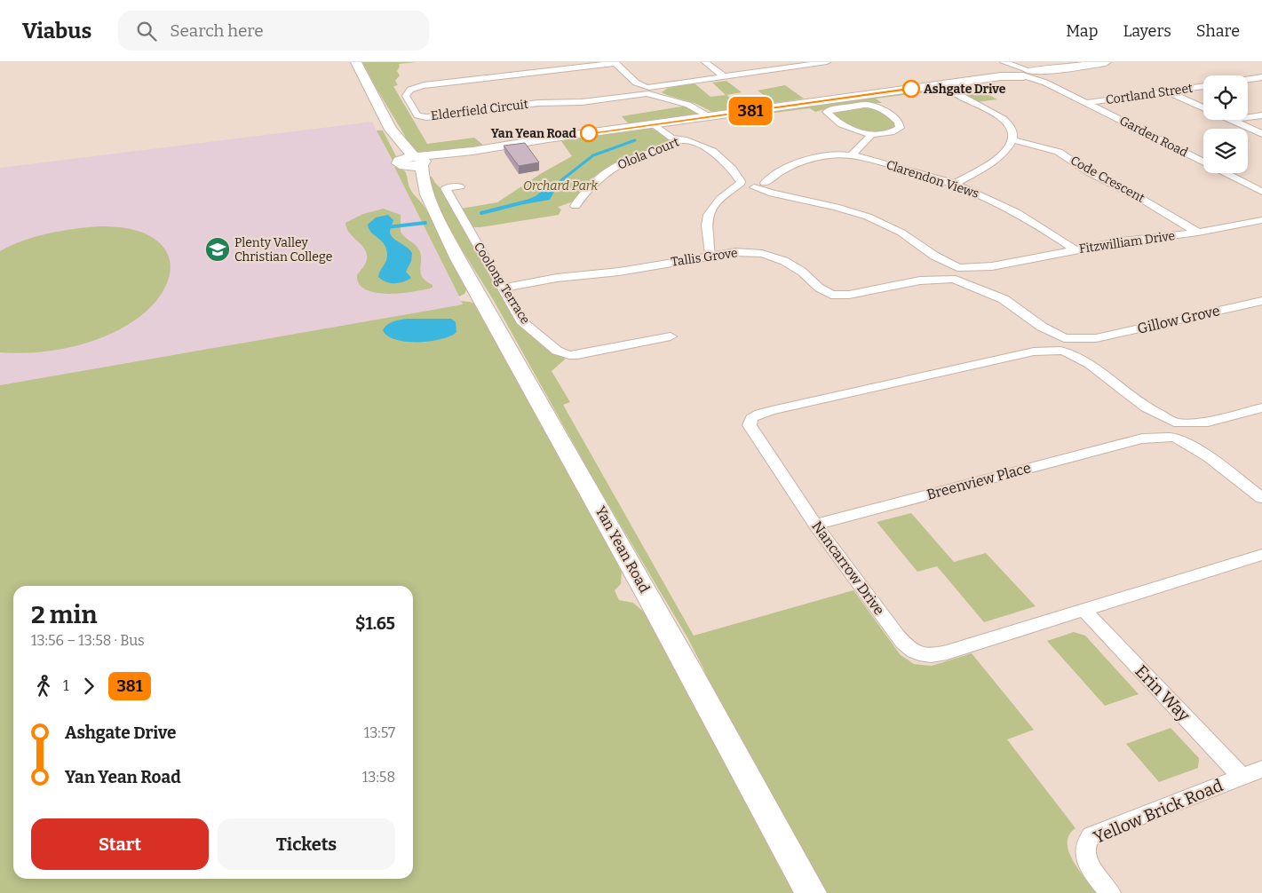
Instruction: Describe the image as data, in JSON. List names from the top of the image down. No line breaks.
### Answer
{"streets":{"main road":["Yan Yean Road"],"street":["Cortland Street","Elderfield Circuit","Garden Road","Olola Court","Clarendon Views","Code Crescent","Fitzwilliam Drive","Tallis Grove","Coolong Terrace","Gillow Grove","Breenview Place","Nancarrow Drive","Erin Way","Yellow Brick Road"]},"crossings":[["Cortland Street","Garden Road"],["Clarendon Views","Fitzwilliam Drive"],["Code Crescent","Fitzwilliam Drive"],["Fitzwilliam Drive","Tallis Grove"],["Tallis Grove","Coolong Terrace"],["Gillow Grove","Nancarrow Drive"],["Breenview Place","Nancarrow Drive"],["Nancarrow Drive","Erin Way"],["Erin Way","Yellow Brick Road"]],"parks":["Orchard Park"],"places":{"other":["Ashgate Drive","Yan Yean Road"],"school or university":["Plenty Valley Christian College"]},"lines":["bus line 381"],"page":{"header":"Viabus","search":"Search here","nav":["Map","Layers","Share"],"on_map":"381","heading":["2 min","13:56 – 13:58 · Bus","$1.65"],"legs":["1","381"],"list":[{"name":"Ashgate Drive","value":"13:57"},{"name":"Yan Yean Road","value":"13:58"}],"buttons":["Start","Tickets"]}}
